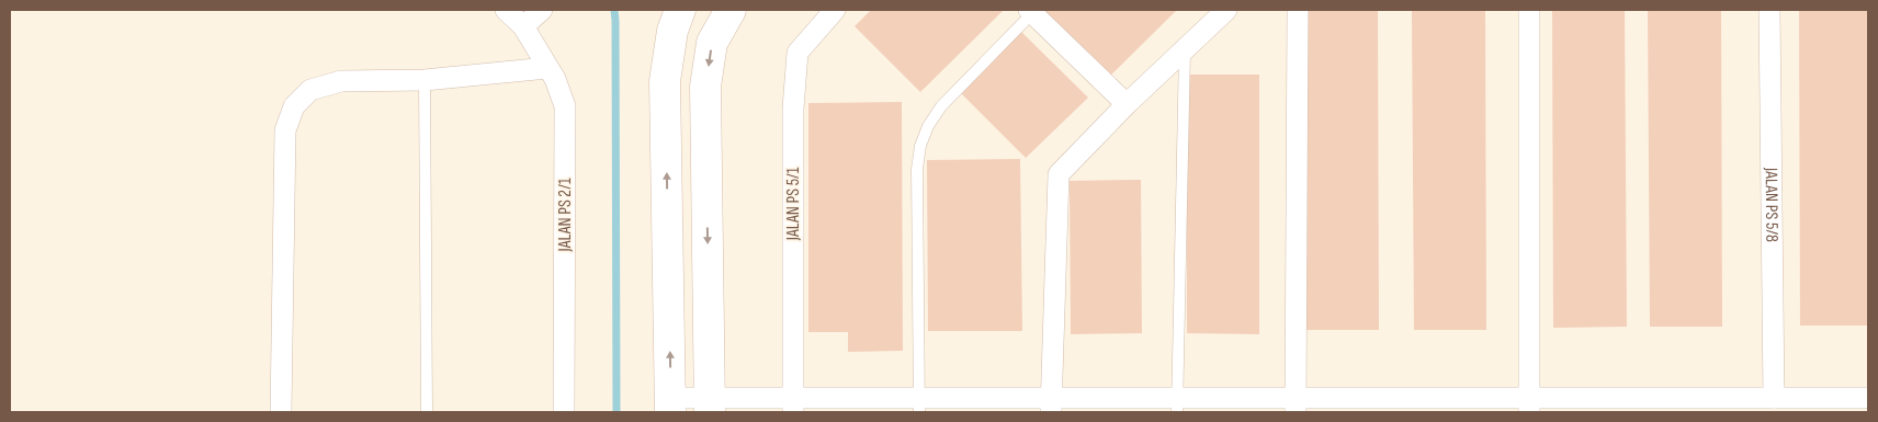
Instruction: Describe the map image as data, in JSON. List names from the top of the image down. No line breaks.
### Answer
{"streets":{"street":["JALAN PS 5/1","JALAN PS 5/8","JALAN PS 2/1"]}}
